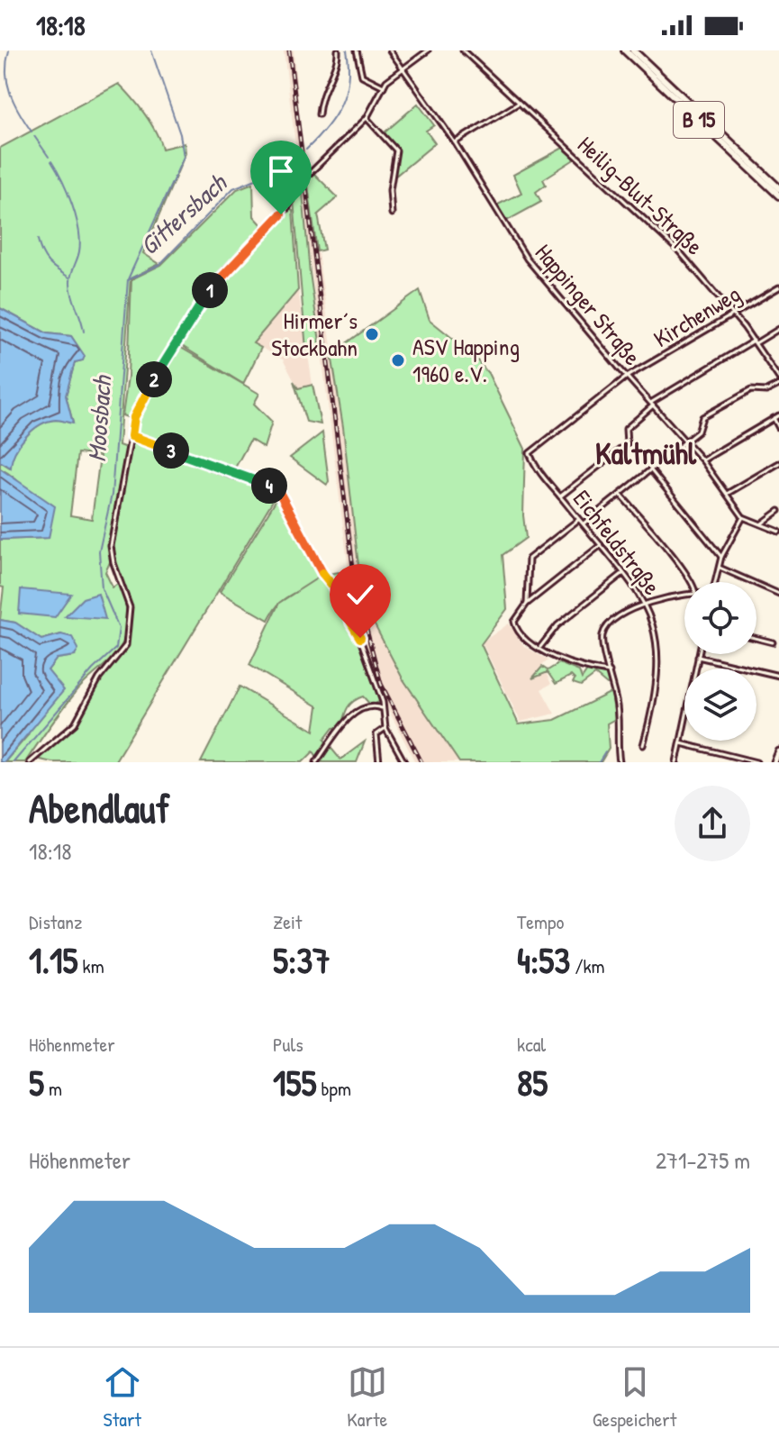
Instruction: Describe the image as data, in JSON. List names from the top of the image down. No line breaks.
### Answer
{"streets":{"main road":["B 15"],"street":["Heilig-Blut-Straße","Happinger Straße","Kirchenweg","Eichfeldstraße"]},"crossings":[["Heilig-Blut-Straße","Kirchenweg"],["Happinger Straße","Kirchenweg"],["Kirchenweg","Eichfeldstraße"]],"districts":["Kaltmühl"],"water":["Gittersbach","Moosbach"],"places":["Hirmer´s Stockbahn","ASV Happing 1960 e.V."],"page":{"status":"18:18","pins":["1","2","3","4"],"heading":["Abendlauf","18:18"],"stats":[["Distanz","1.15 km"],["Zeit","5:37"],["Tempo","4:53 /km"],["Höhenmeter","5 m"],["Puls","155 bpm"],["kcal","85"]],"chart":["Höhenmeter","271–275 m"],"tabs":["Start","Karte","Gespeichert"]}}
